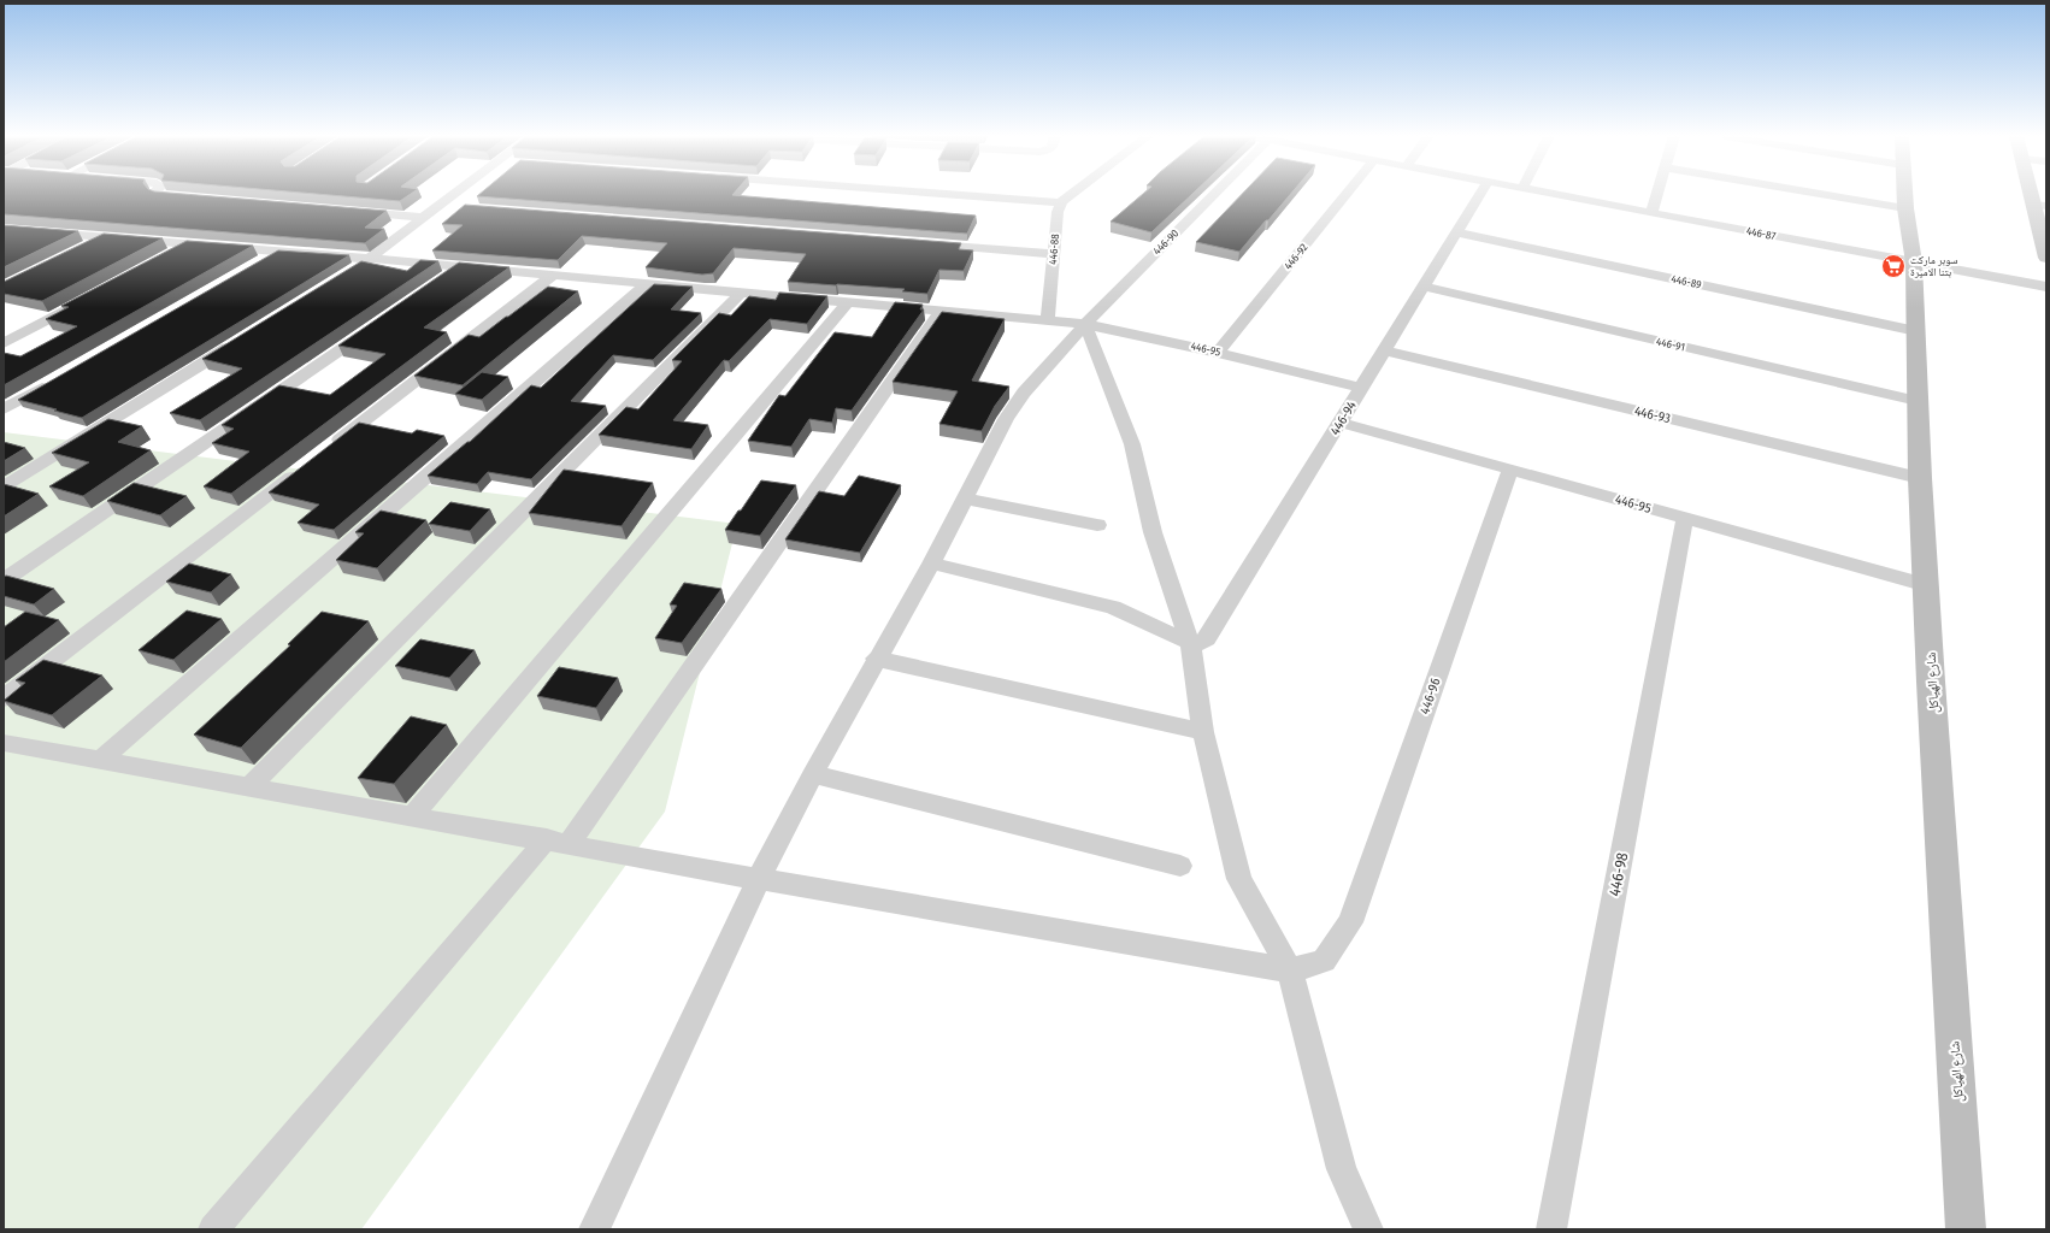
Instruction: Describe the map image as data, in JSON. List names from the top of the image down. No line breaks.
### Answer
{"streets":{"street":["446-87","446-90","446-88","446-92","446-89","446-91","446-95","446-93","446-94","شارع الهياكل","446-96","446-98"]},"crossings":[["446-87","شارع الهياكل"],["446-90","446-95"],["446-88","446-95"],["446-92","446-95"],["446-89","446-94"],["446-89","شارع الهياكل"],["446-91","446-94"],["446-91","شارع الهياكل"],["446-95","446-94"],["446-95","شارع الهياكل"],["446-95","446-96"],["446-95","446-98"],["446-93","446-94"],["446-93","شارع الهياكل"]],"places":{"supermarket":["سوبر ماركت بتنا الاميرة"]}}
